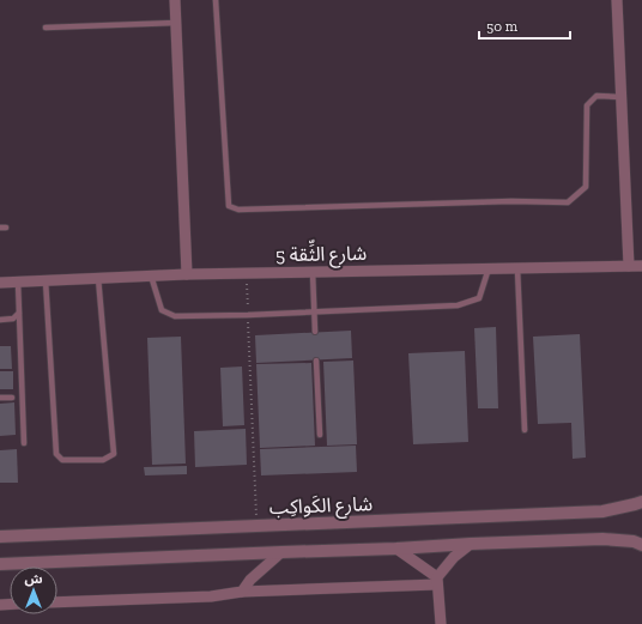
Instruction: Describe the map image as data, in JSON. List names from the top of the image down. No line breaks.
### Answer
{"streets":{"street":["شارع الثِّقة 5","شارع الكَواكِب"]},"scale_bar":"50 m","north":"top"}
